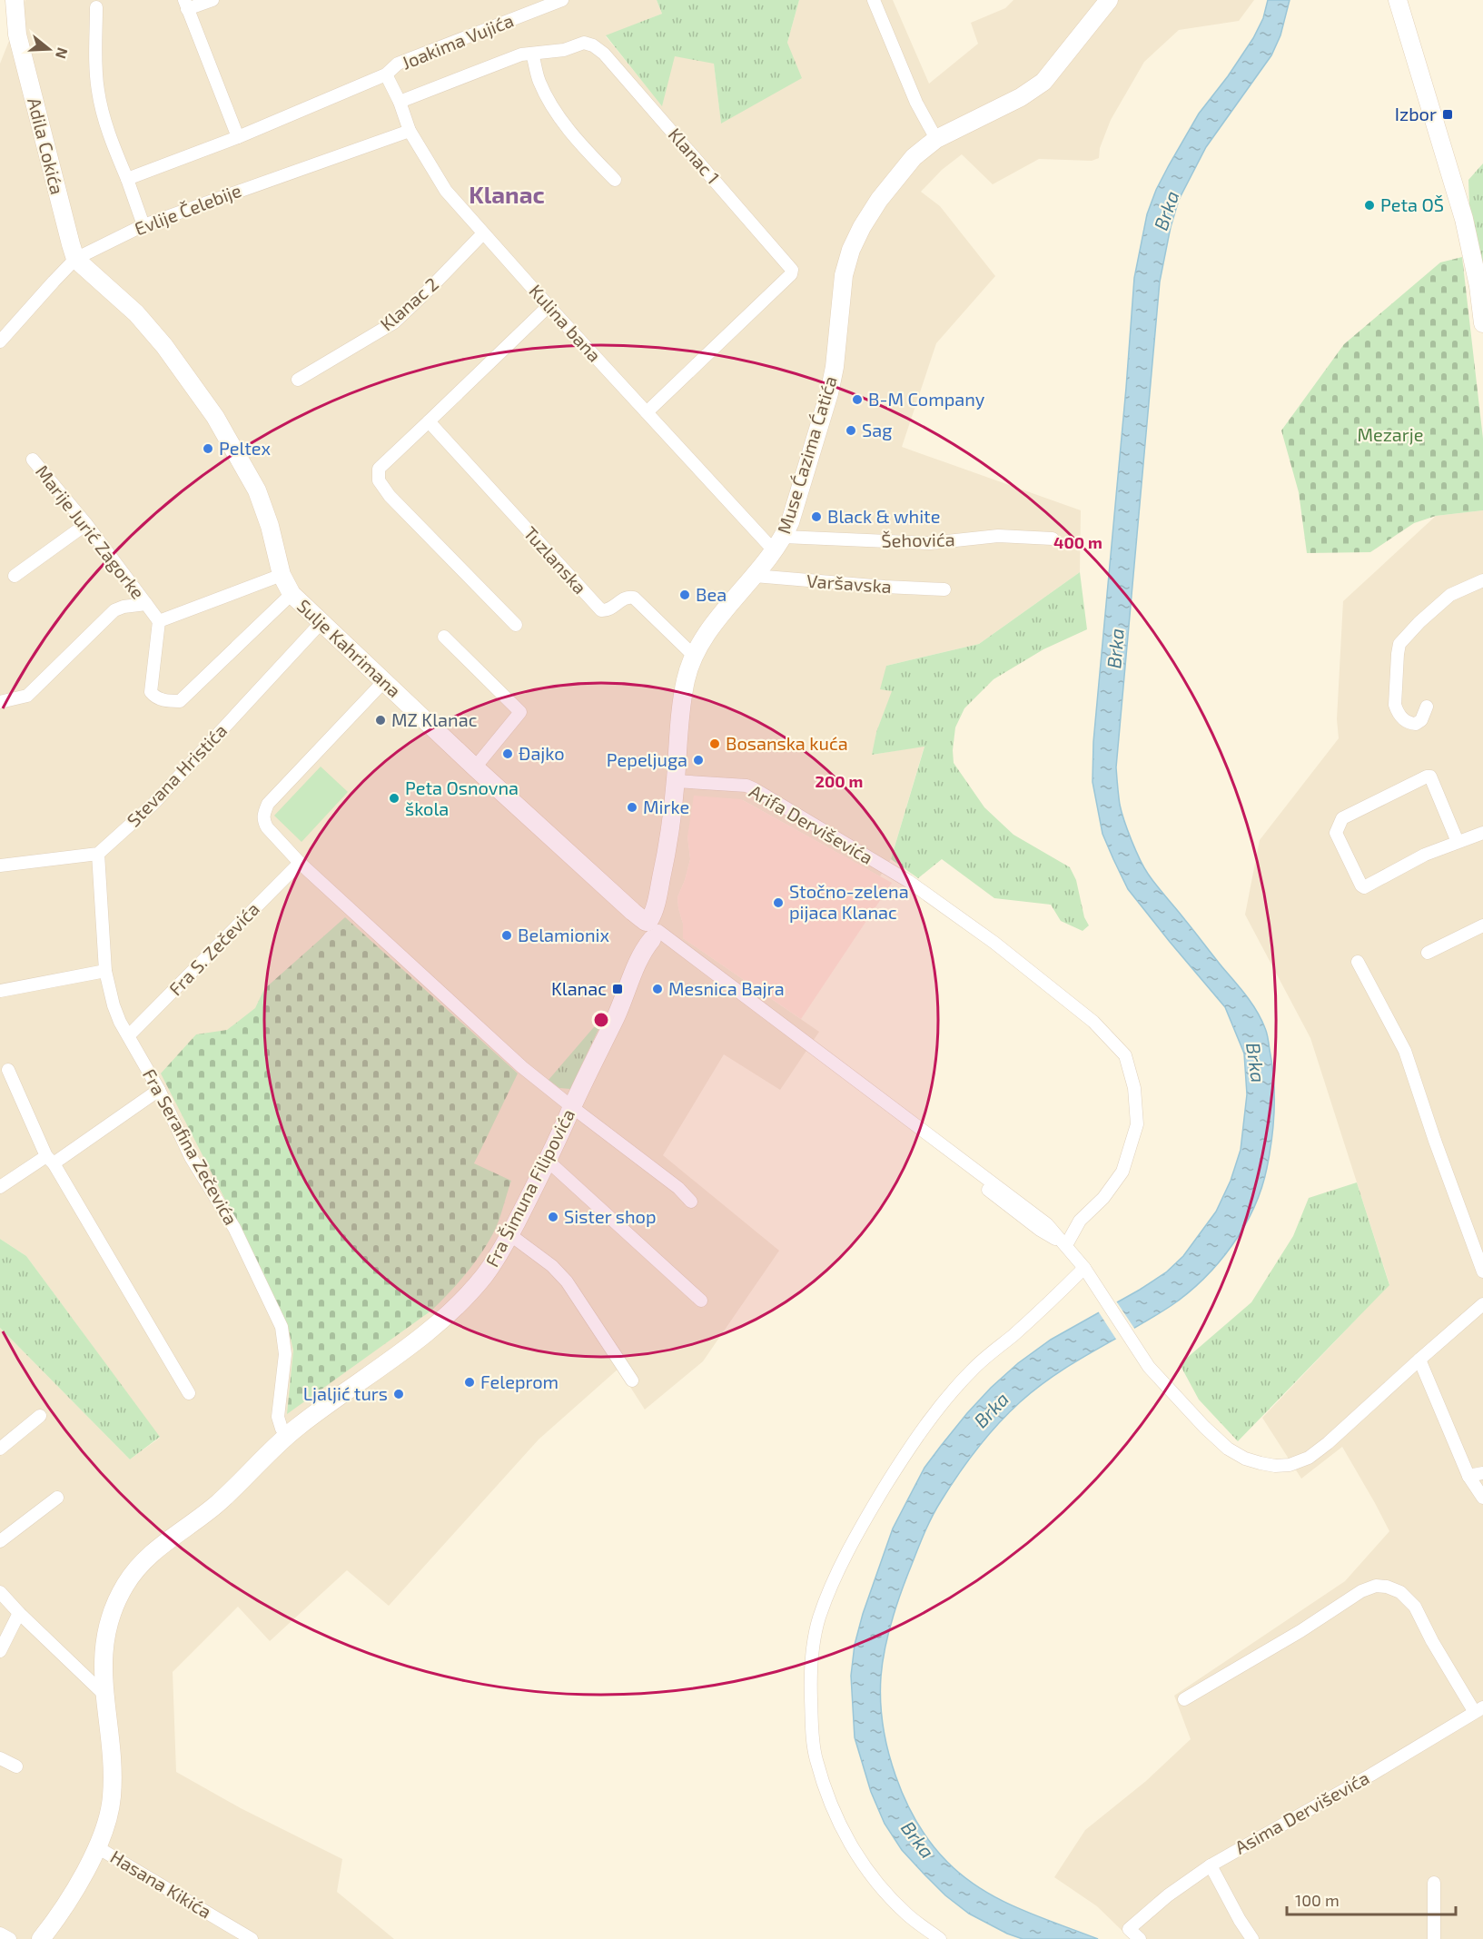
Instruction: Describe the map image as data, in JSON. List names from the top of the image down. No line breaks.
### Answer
{"streets":{"main road":["Adila Cokića","Muse Ćazima Ćatića","Sulje Kahrimana","Fra Šimuna Filipovića"],"street":["Joakima Vujića","Klanac 1","Evlije Čelebije","Klanac 2","Kulina bana","Marije Jurić Zagorke","Šehovića","Tuzlanska","Varšavska","Stevana Hristića","Arifa Derviševića","Fra S. Zečevića","Fra Serafina Zečevića","Asima Derviševića","Hasana Kikića"]},"crossings":[["Joakima Vujića","Kulina bana"],["Adila Cokića","Evlije Čelebije"],["Adila Cokića","Sulje Kahrimana"],["Klanac 1","Kulina bana"],["Evlije Čelebije","Kulina bana"],["Evlije Čelebije","Sulje Kahrimana"],["Klanac 2","Kulina bana"],["Kulina bana","Muse Ćazima Ćatića"],["Kulina bana","Šehovića"],["Muse Ćazima Ćatića","Šehovića"],["Muse Ćazima Ćatića","Tuzlanska"],["Muse Ćazima Ćatića","Varšavska"],["Muse Ćazima Ćatića","Sulje Kahrimana"],["Muse Ćazima Ćatića","Arifa Derviševića"],["Muse Ćazima Ćatića","Fra Šimuna Filipovića"],["Sulje Kahrimana","Stevana Hristića"],["Sulje Kahrimana","Fra Šimuna Filipovića"],["Stevana Hristića","Fra Serafina Zečevića"],["Fra S. Zečevića","Fra Serafina Zečevića"],["Fra Serafina Zečevića","Fra Šimuna Filipovića"],["Fra Šimuna Filipovića","Hasana Kikića"]],"districts":["Klanac"],"water":["Brka"],"parks":["Mezarje"],"places":{"transit":["Izbor","Klanac"],"other":["Peta OŠ","B-M Company","Sag","Peltex","Black & white","Bea","MZ Klanac","Bosanska kuća","Đajko","Pepeljuga","Peta Osnovna škola","Mirke","Stočno-zelena pijaca Klanac","Belamionix","Mesnica Bajra","Sister shop","Feleprom","Ljaljić turs"]},"scale_bar":"100 m","north":"right","rings":["400 m","200 m"]}
